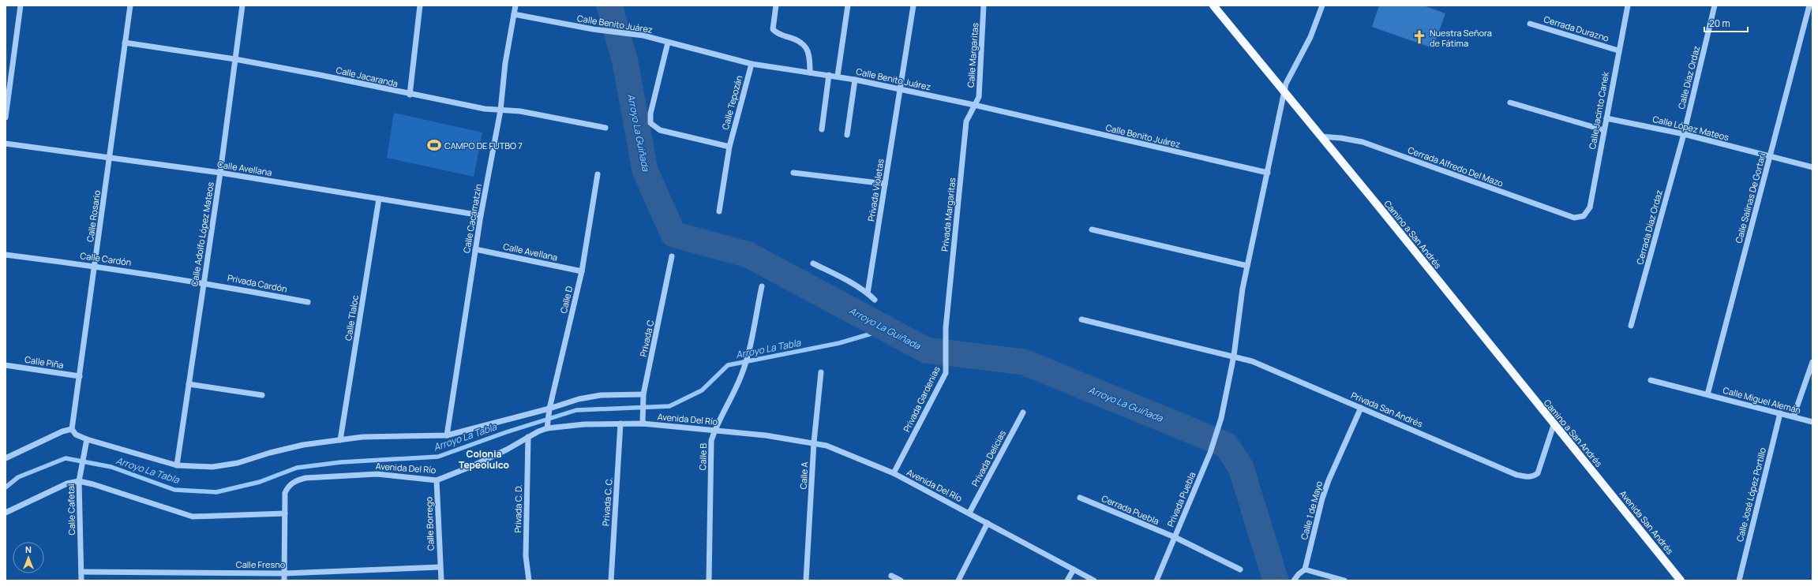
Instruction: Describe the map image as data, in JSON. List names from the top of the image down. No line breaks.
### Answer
{"streets":{"main road":["Camino a San Andrés","Avenida San Andrés"],"street":["Calle Benito Juárez","Cerrada Durazno","Calle Margaritas","Calle Jacaranda","Calle Díaz Ordaz","Calle Tepozán","Calle Jacinto Canek","Calle López Mateos","Cerrada Alfredo Del Mazo","Calle Avellana","Privada Violetas","Calle Salinas De Gortari","Privada Margaritas","Calle Rosario","Calle Cacamatzin","Cerrada Díaz Ordaz","Calle Adolfo López Mateos","Calle Cardón","Privada Cardón","Calle D","Calle Tlaloc","Privada C","Calle Piña","Privada Gardenias","Calle Miguel Alemán","Privada San Andrés","Avenida Del Río","Calle B","Privada Delicias","Calle A","Calle José López Portillo","Privada Puebla","Privada C. C.","Privada C. D.","Calle Cafetal","Cerrada Puebla","Calle 1 de Mayo","Calle Borrego","Calle Fresno"]},"crossings":[["Calle Benito Juárez","Calle Margaritas"],["Calle Benito Juárez","Calle Tepozán"],["Calle Benito Juárez","Privada Violetas"],["Calle Benito Juárez","Privada Margaritas"],["Calle Benito Juárez","Calle Cacamatzin"],["Cerrada Durazno","Calle Jacinto Canek"],["Calle Margaritas","Privada Margaritas"],["Calle Jacaranda","Calle Rosario"],["Calle Jacaranda","Calle Cacamatzin"],["Calle Jacaranda","Calle Adolfo López Mateos"],["Calle Díaz Ordaz","Calle López Mateos"],["Calle Díaz Ordaz","Cerrada Díaz Ordaz"],["Calle Jacinto Canek","Calle López Mateos"],["Calle Jacinto Canek","Cerrada Alfredo Del Mazo"],["Calle López Mateos","Calle Salinas De Gortari"],["Calle López Mateos","Cerrada Díaz Ordaz"],["Cerrada Alfredo Del Mazo","Camino a San Andrés"],["Calle Avellana","Calle Rosario"],["Calle Avellana","Calle Cacamatzin"],["Calle Avellana","Calle Adolfo López Mateos"],["Calle Avellana","Calle D"],["Calle Avellana","Calle Tlaloc"],["Calle Salinas De Gortari","Calle Miguel Alemán"],["Privada Margaritas","Privada Gardenias"],["Calle Rosario","Calle Cardón"],["Calle Rosario","Calle Piña"],["Calle Adolfo López Mateos","Calle Cardón"],["Calle Adolfo López Mateos","Privada Cardón"],["Camino a San Andrés","Privada San Andrés"],["Camino a San Andrés","Avenida San Andrés"],["Calle Cardón","Privada Cardón"],["Calle D","Avenida Del Río"],["Privada C","Avenida Del Río"],["Privada Gardenias","Avenida Del Río"],["Calle Miguel Alemán","Calle José López Portillo"],["Privada San Andrés","Privada Puebla"],["Privada San Andrés","Calle 1 de Mayo"],["Avenida Del Río","Calle B"],["Avenida Del Río","Privada Delicias"],["Avenida Del Río","Calle A"],["Avenida Del Río","Privada C. C."],["Avenida Del Río","Privada C. D."],["Avenida Del Río","Calle Borrego"],["Avenida Del Río","Calle Fresno"],["Privada Puebla","Cerrada Puebla"],["Calle Cafetal","Calle Fresno"],["Calle Borrego","Calle Fresno"]],"districts":["Colonia Tepeolulco"],"water":["Arroyo La Guiñada","Arroyo La Tabla"],"places":{"church":["Nuestra Señora de Fátima"],"sports":["CAMPO DE FUTBO 7"]},"scale_bar":"20 m","north":"top"}
